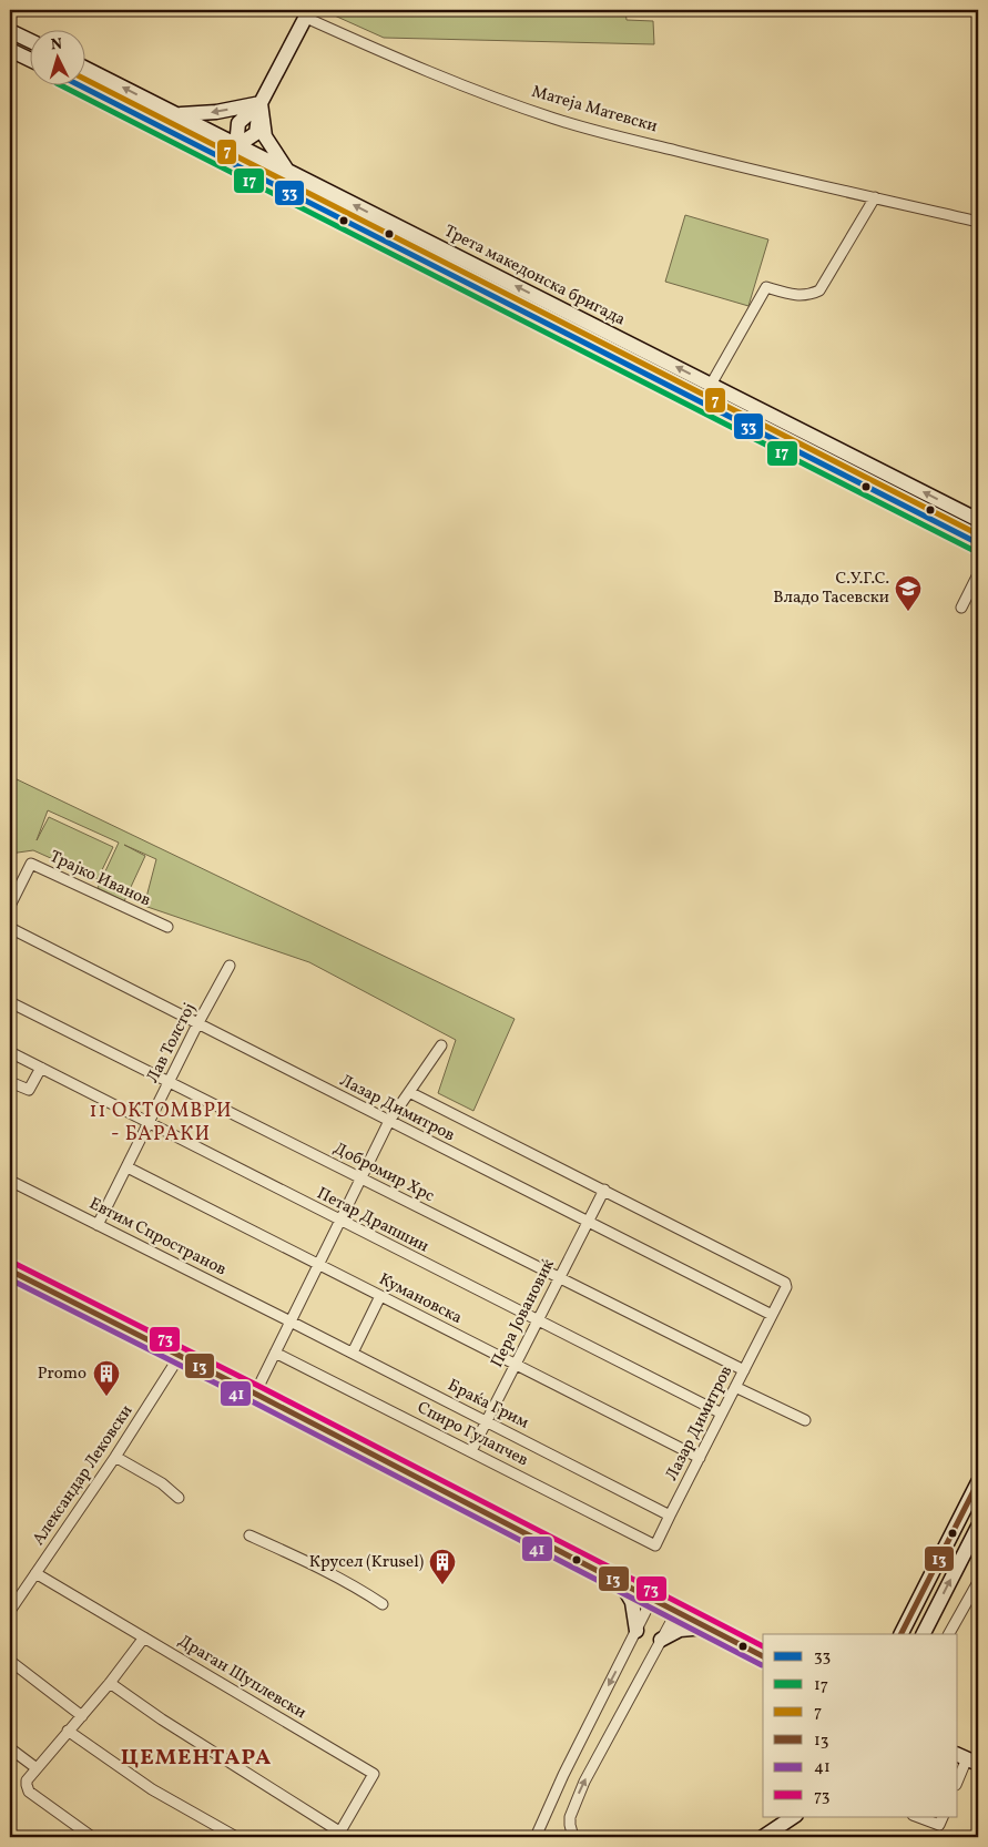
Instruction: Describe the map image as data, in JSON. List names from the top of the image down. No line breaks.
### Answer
{"streets":{"street":["Матеја Матевски","Трета македонска бригада","Трајко Иванов","Лав Толстој","Лазар Димитров","Добромир Хрс","Петар Драпшин","Евтим Спространов","Кумановска","Пера Јовановиќ","Браќа Грим","Спиро Гулапчев","Александар Лековски","Драган Шуплевски"]},"crossings":[["Матеја Матевски","Трета македонска бригада"],["Лав Толстој","Лазар Димитров"],["Лав Толстој","Добромир Хрс"],["Лав Толстој","Петар Драпшин"],["Лав Толстој","Евтим Спространов"],["Лав Толстој","Кумановска"],["Лазар Димитров","Добромир Хрс"],["Лазар Димитров","Петар Драпшин"],["Лазар Димитров","Кумановска"],["Лазар Димитров","Пера Јовановиќ"],["Лазар Димитров","Браќа Грим"],["Лазар Димитров","Спиро Гулапчев"],["Добромир Хрс","Пера Јовановиќ"],["Петар Драпшин","Пера Јовановиќ"],["Евтим Спространов","Браќа Грим"],["Кумановска","Пера Јовановиќ"],["Пера Јовановиќ","Браќа Грим"],["Пера Јовановиќ","Спиро Гулапчев"],["Александар Лековски","Драган Шуплевски"]],"districts":["11 ОКТОМВРИ - БАРАКИ","ЦЕМЕНТАРА"],"places":{"school or university":["С.У.Г.С. Владо Тасевски"],"building":["Promo","Крусел (Krusel)"]},"lines":["transit line 7","transit line 33","transit line 17","transit line 73","transit line 13","transit line 41"],"legend":["33","17","7","13","41","73"],"north":"top"}
